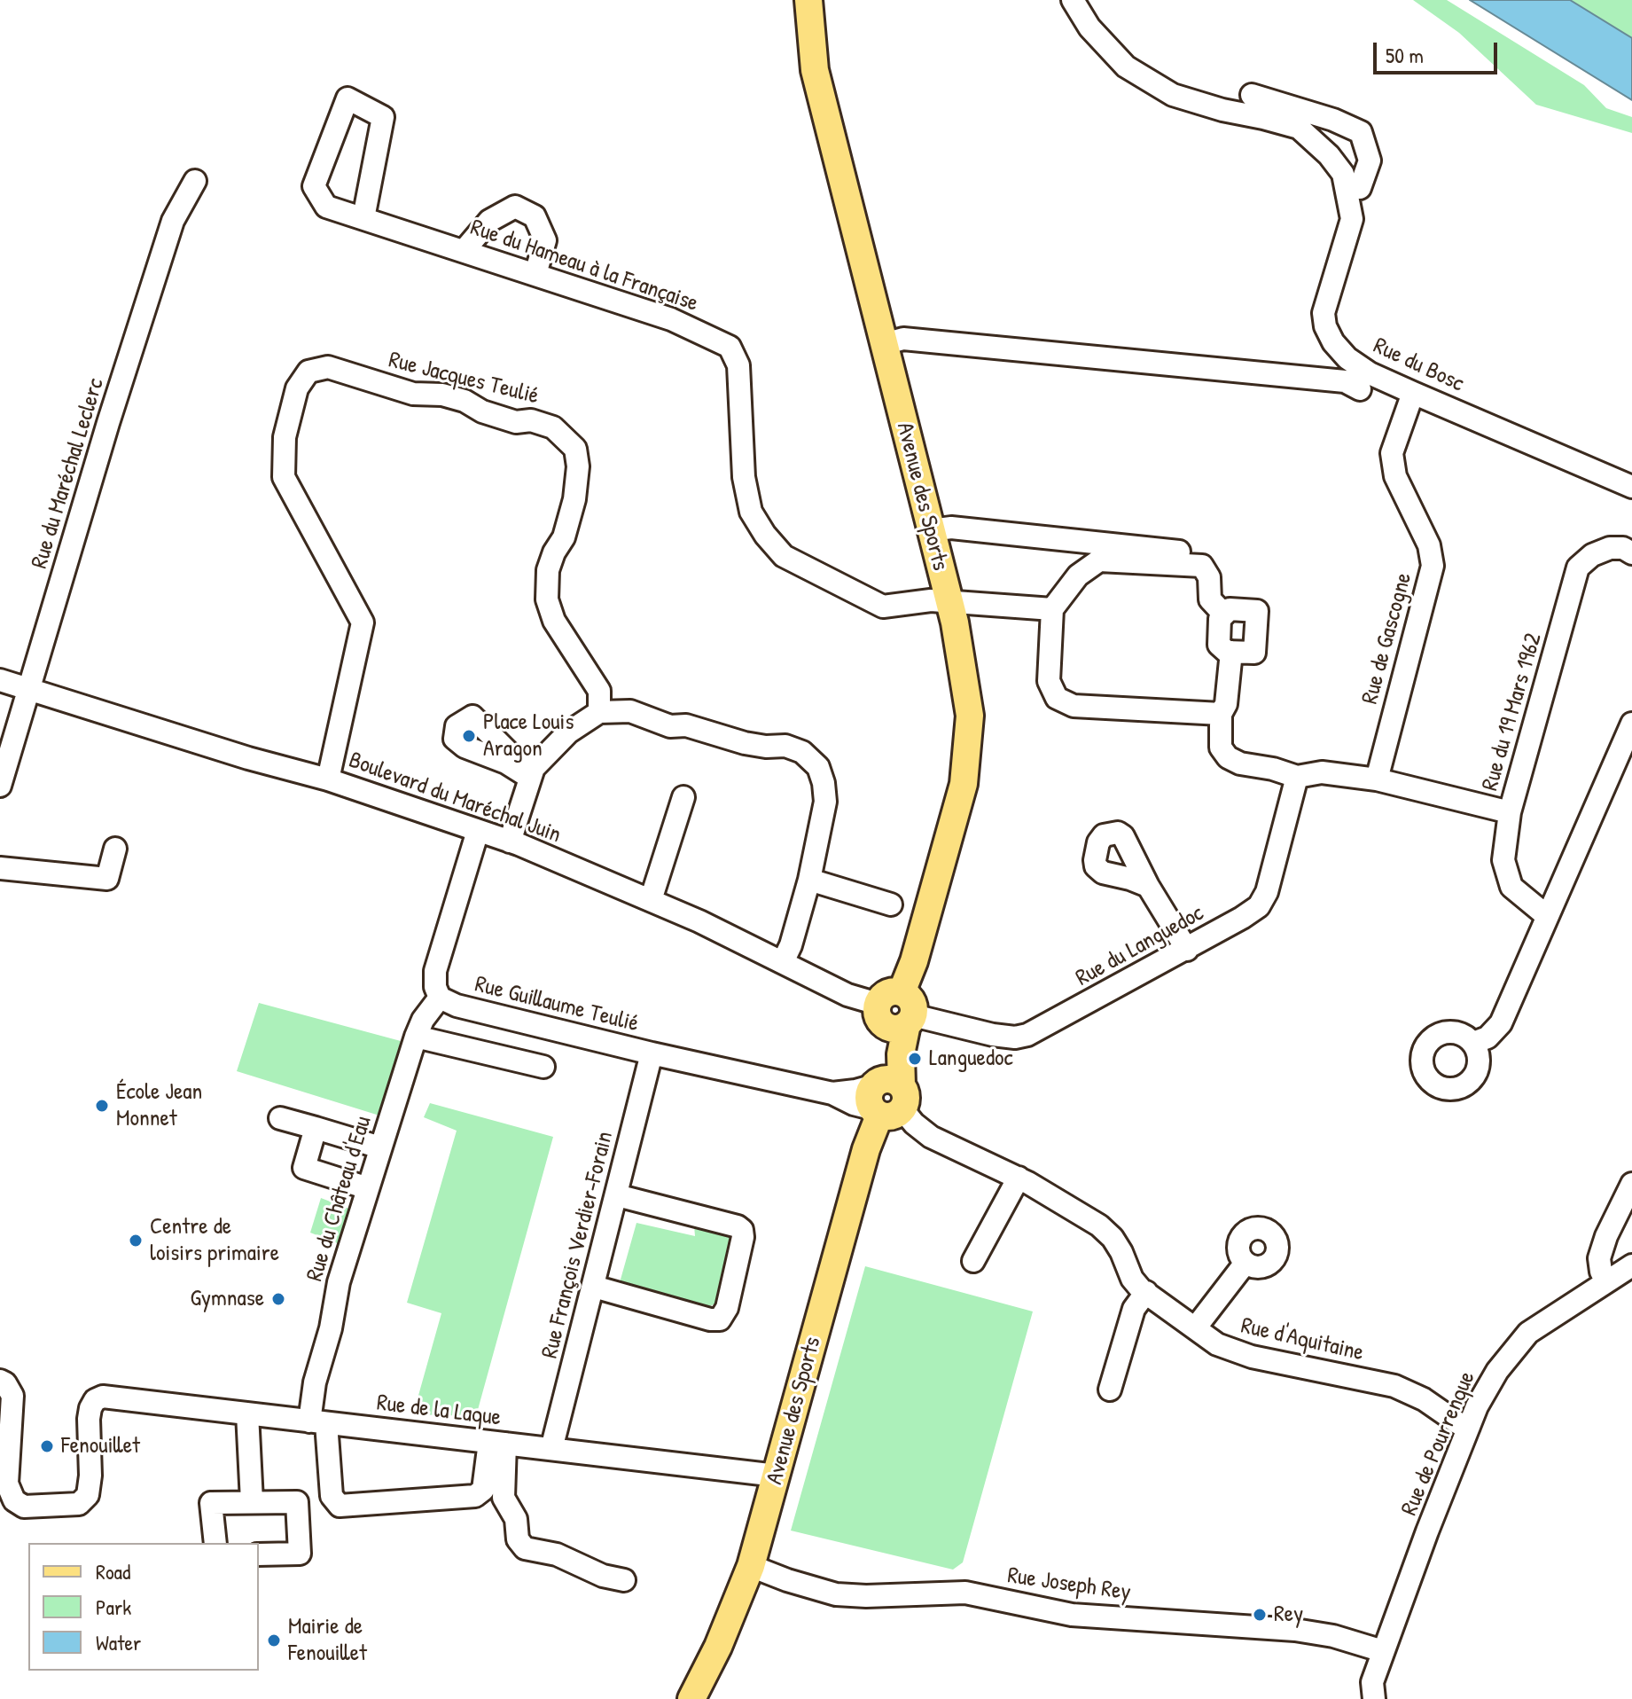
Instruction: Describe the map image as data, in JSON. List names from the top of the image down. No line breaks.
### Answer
{"streets":{"main road":["Avenue des Sports"],"street":["Rue du Hameau à la Française","Rue du Bosc","Rue Jacques Teulié","Rue du Maréchal Leclerc","Rue de Gascogne","Rue du 19 Mars 1962","Boulevard du Maréchal Juin","Rue du Languedoc","Rue Guillaume Teulié","Rue du Château d'Eau","Rue François Verdier-Forain","Rue d'Aquitaine","Rue de la Laque","Rue de Pourrenque","Rue Joseph Rey"]},"crossings":[["Rue du Hameau à la Française","Avenue des Sports"],["Rue du Bosc","Rue de Gascogne"],["Rue Jacques Teulié","Boulevard du Maréchal Juin"],["Rue du Maréchal Leclerc","Boulevard du Maréchal Juin"],["Avenue des Sports","Boulevard du Maréchal Juin"],["Avenue des Sports","Rue du Languedoc"],["Avenue des Sports","Rue Guillaume Teulié"],["Avenue des Sports","Rue d'Aquitaine"],["Avenue des Sports","Rue de la Laque"],["Avenue des Sports","Rue Joseph Rey"],["Boulevard du Maréchal Juin","Rue du Languedoc"],["Boulevard du Maréchal Juin","Rue Guillaume Teulié"],["Rue Guillaume Teulié","Rue du Château d'Eau"],["Rue Guillaume Teulié","Rue François Verdier-Forain"],["Rue Guillaume Teulié","Rue d'Aquitaine"],["Rue du Château d'Eau","Rue de la Laque"],["Rue François Verdier-Forain","Rue de la Laque"],["Rue d'Aquitaine","Rue de Pourrenque"],["Rue de Pourrenque","Rue Joseph Rey"]],"places":["Place Louis Aragon","Languedoc","École Jean Monnet","Centre de loisirs primaire","Gymnase","Fenouillet","Rey","Mairie de Fenouillet"],"legend":["Road","Park","Water"],"scale_bar":"50 m"}
